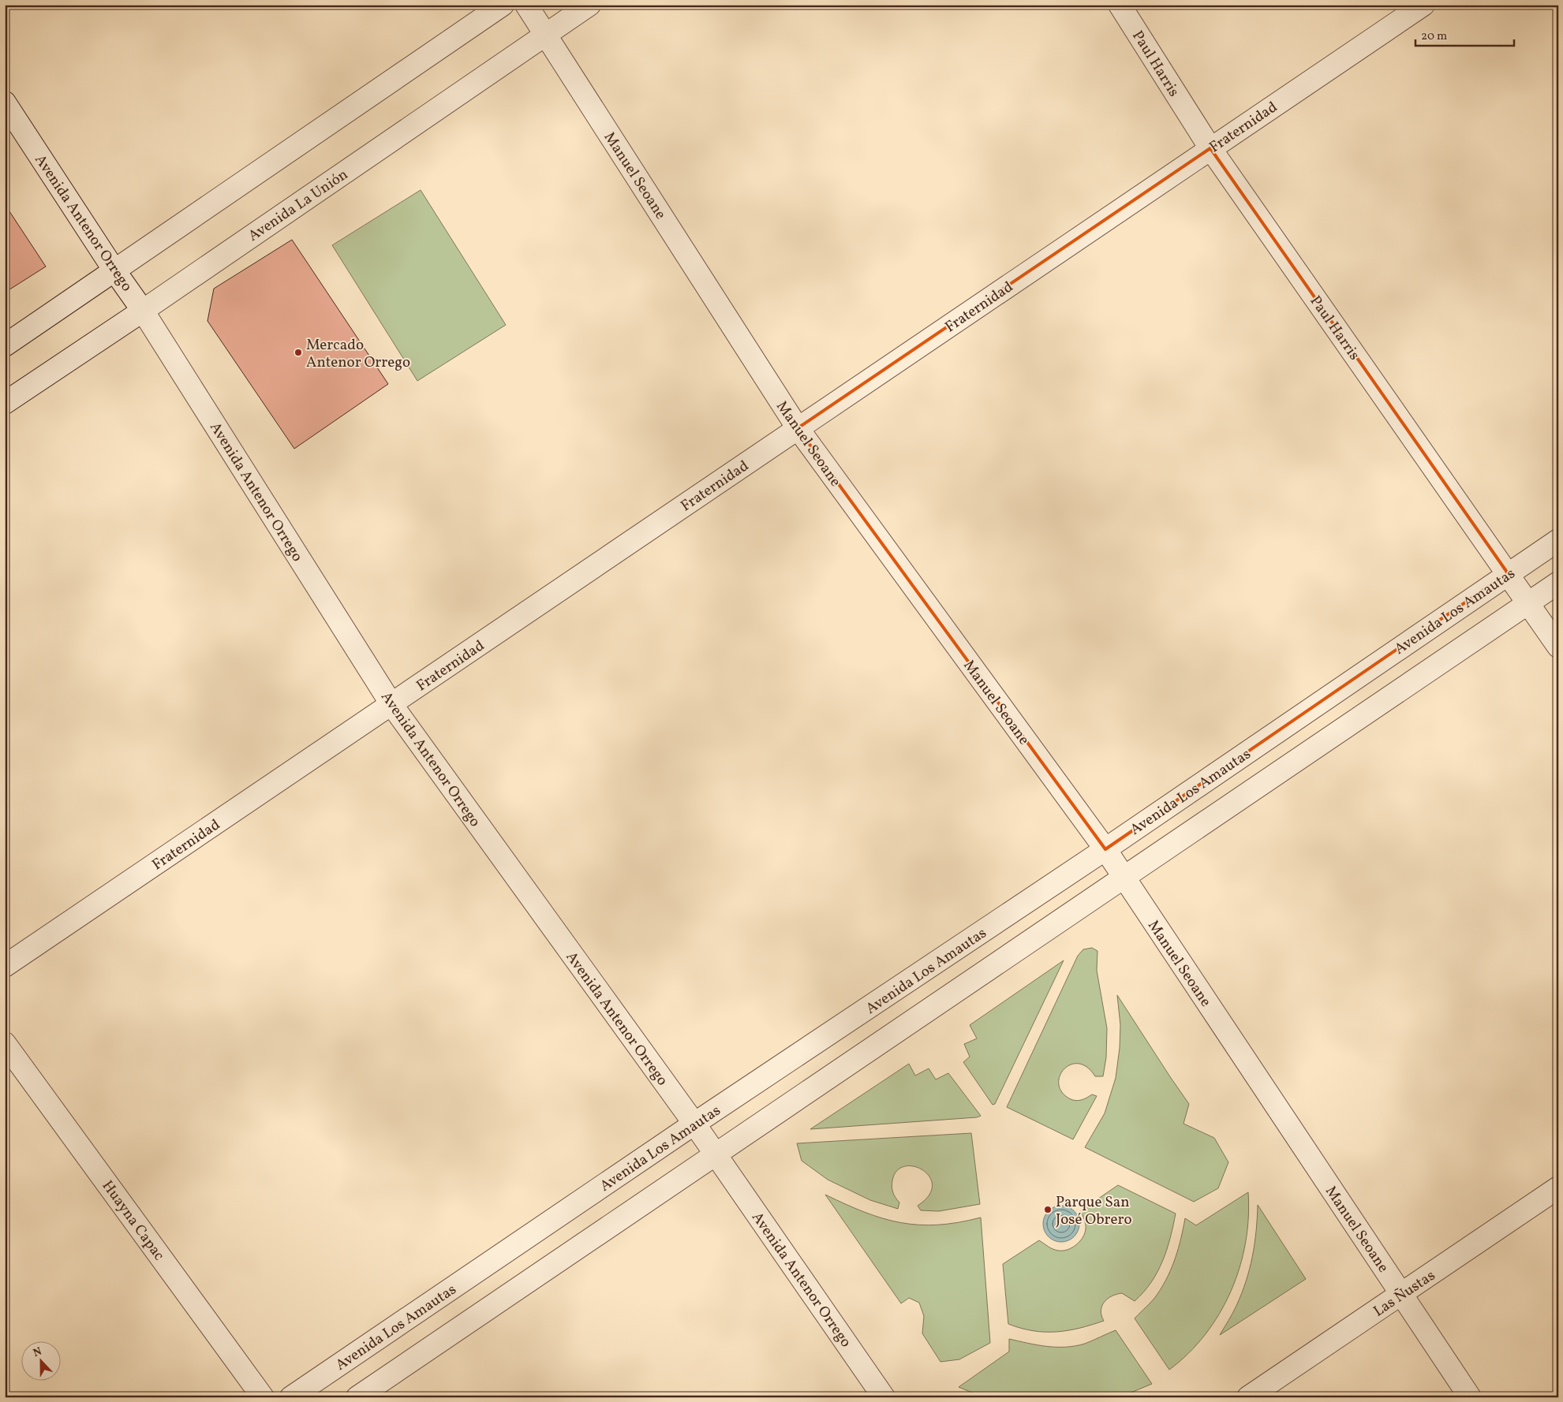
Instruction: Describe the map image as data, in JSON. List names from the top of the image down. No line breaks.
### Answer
{"streets":{"street":["Paul Harris","Fraternidad","Manuel Seoane","Avenida La Unión","Avenida Antenor Orrego","Avenida Los Amautas","Huayna Capac","Las Ñustas"]},"crossings":[["Paul Harris","Fraternidad"],["Paul Harris","Avenida Los Amautas"],["Fraternidad","Manuel Seoane"],["Fraternidad","Avenida Antenor Orrego"],["Manuel Seoane","Avenida La Unión"],["Manuel Seoane","Avenida Los Amautas"],["Manuel Seoane","Las Ñustas"],["Avenida La Unión","Avenida Antenor Orrego"],["Avenida Antenor Orrego","Avenida Los Amautas"]],"places":["Mercado Antenor Orrego","Parque San José Obrero"],"scale_bar":"20 m","north":"top"}
